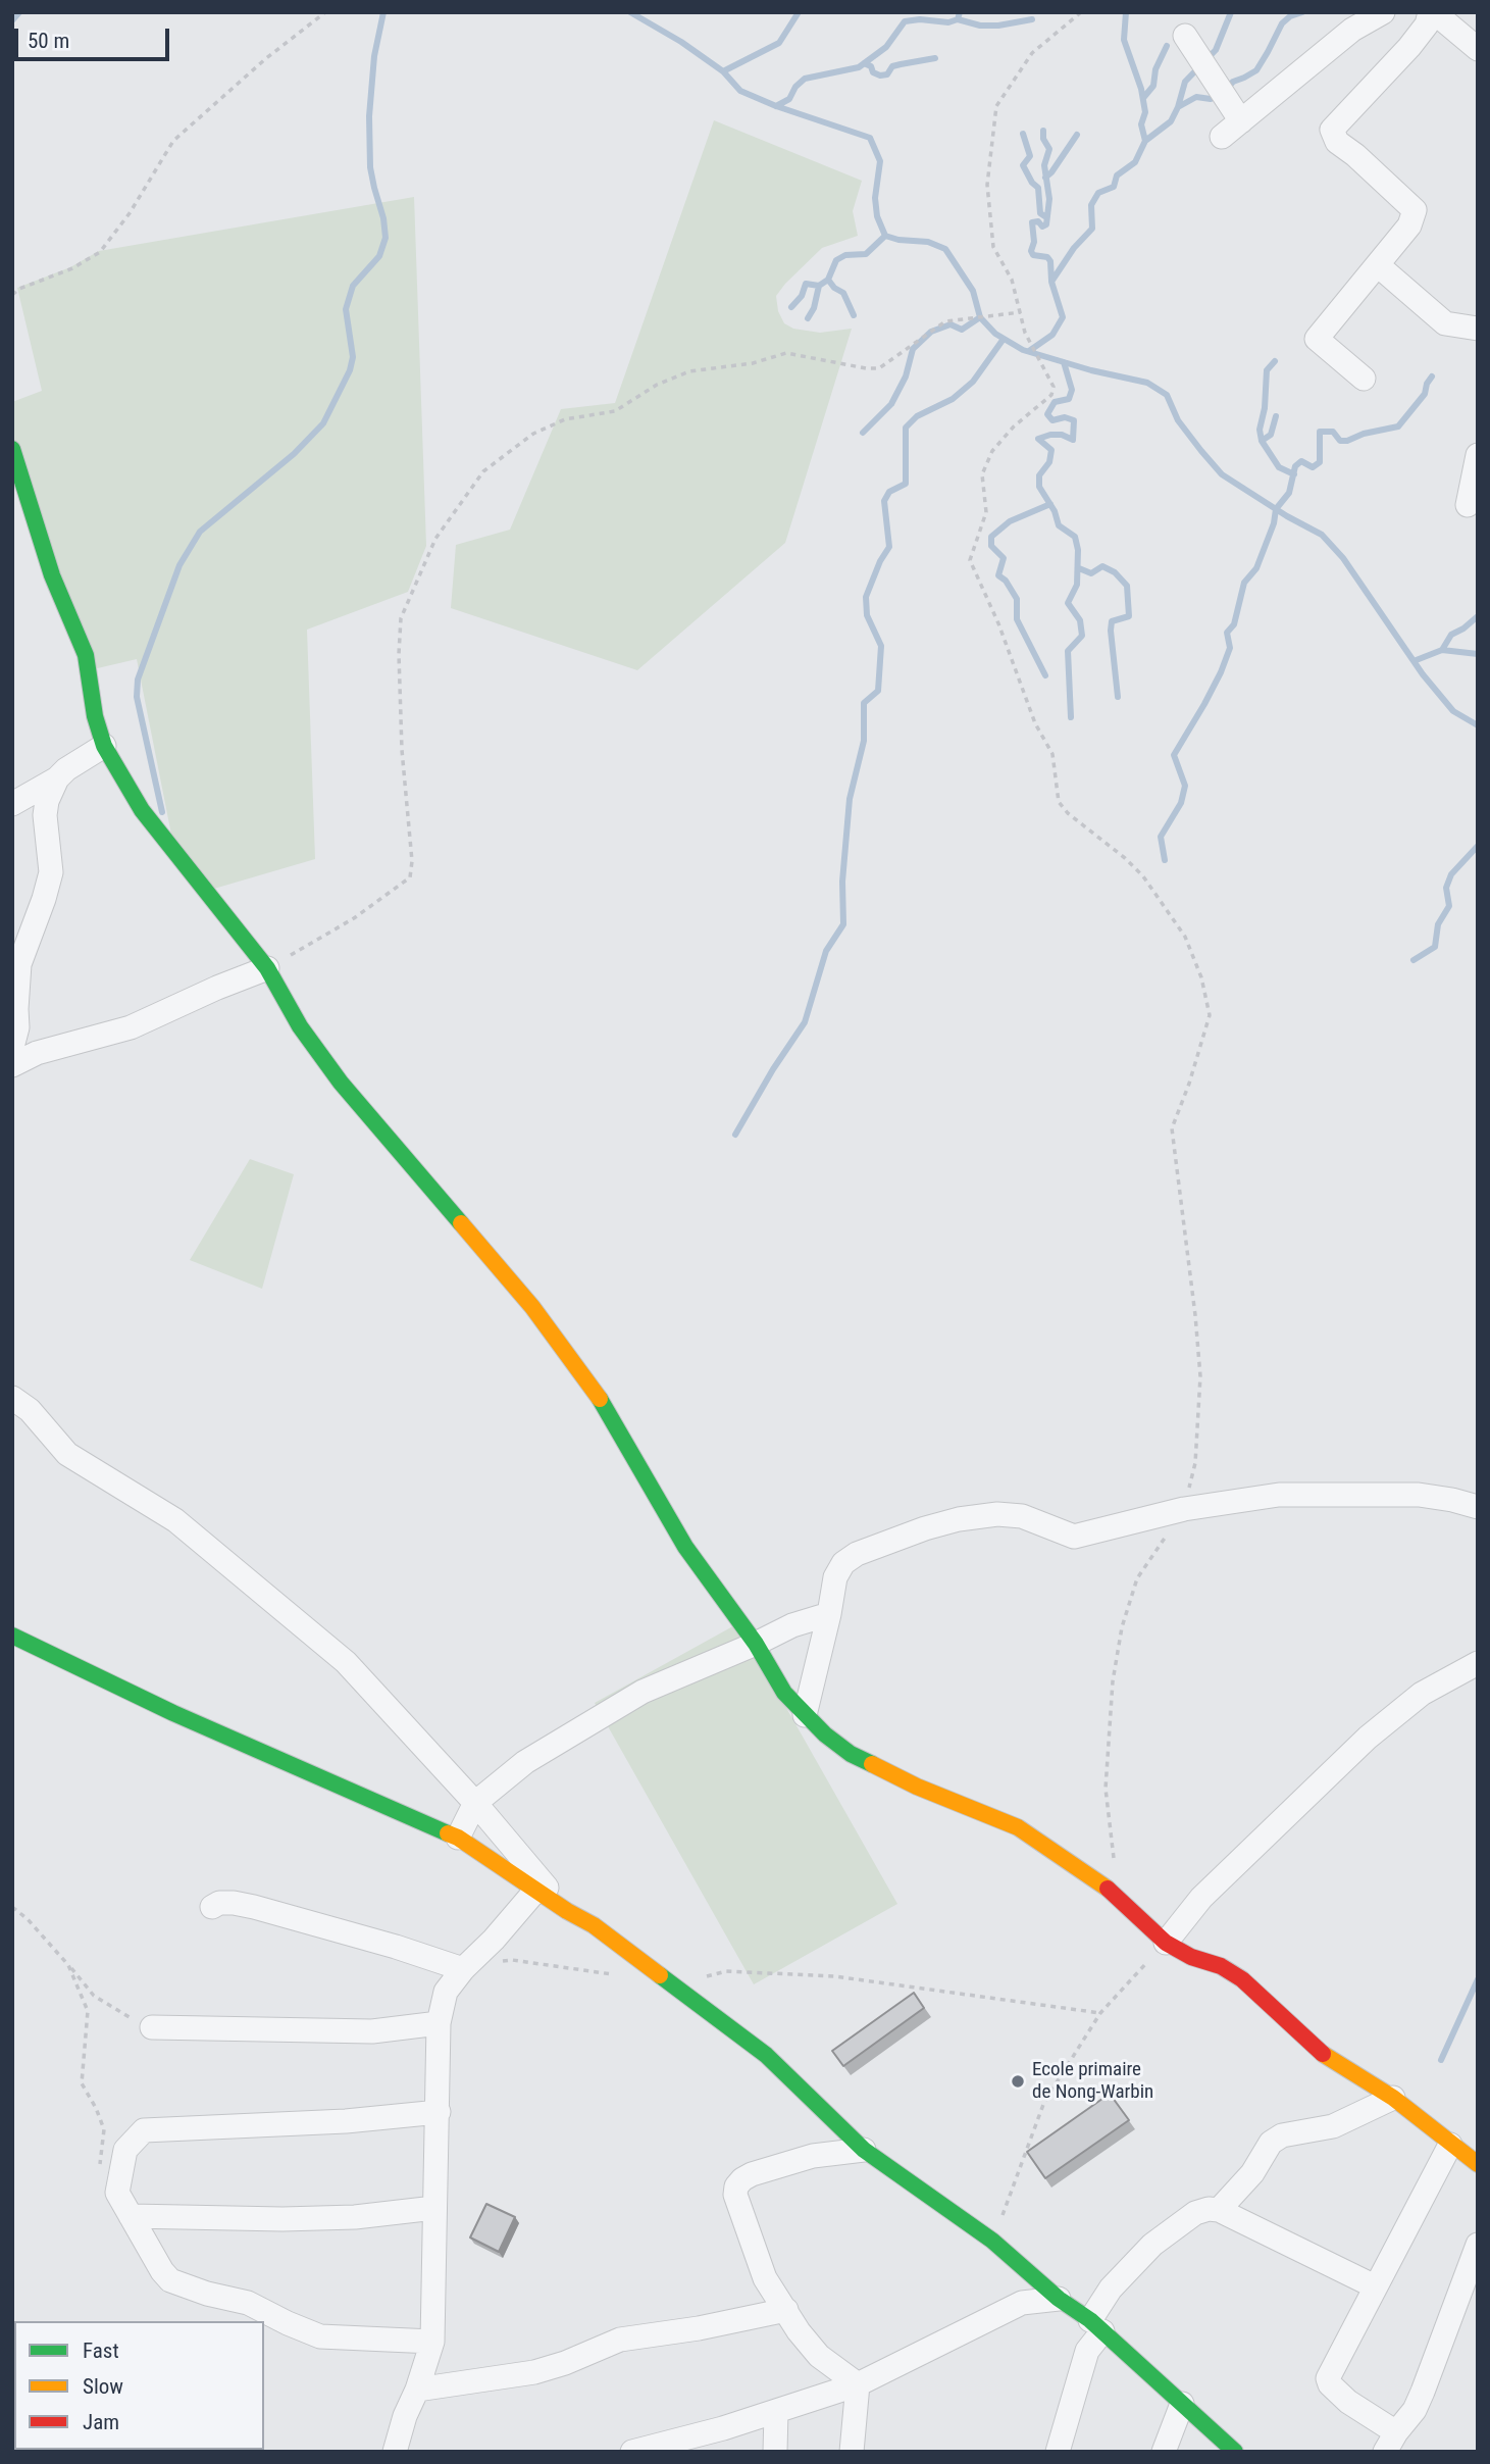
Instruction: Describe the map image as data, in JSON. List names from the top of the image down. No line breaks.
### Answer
{"places":["Ecole primaire de Nong-Warbin"],"legend":["Fast","Slow","Jam"],"scale_bar":"50 m"}
